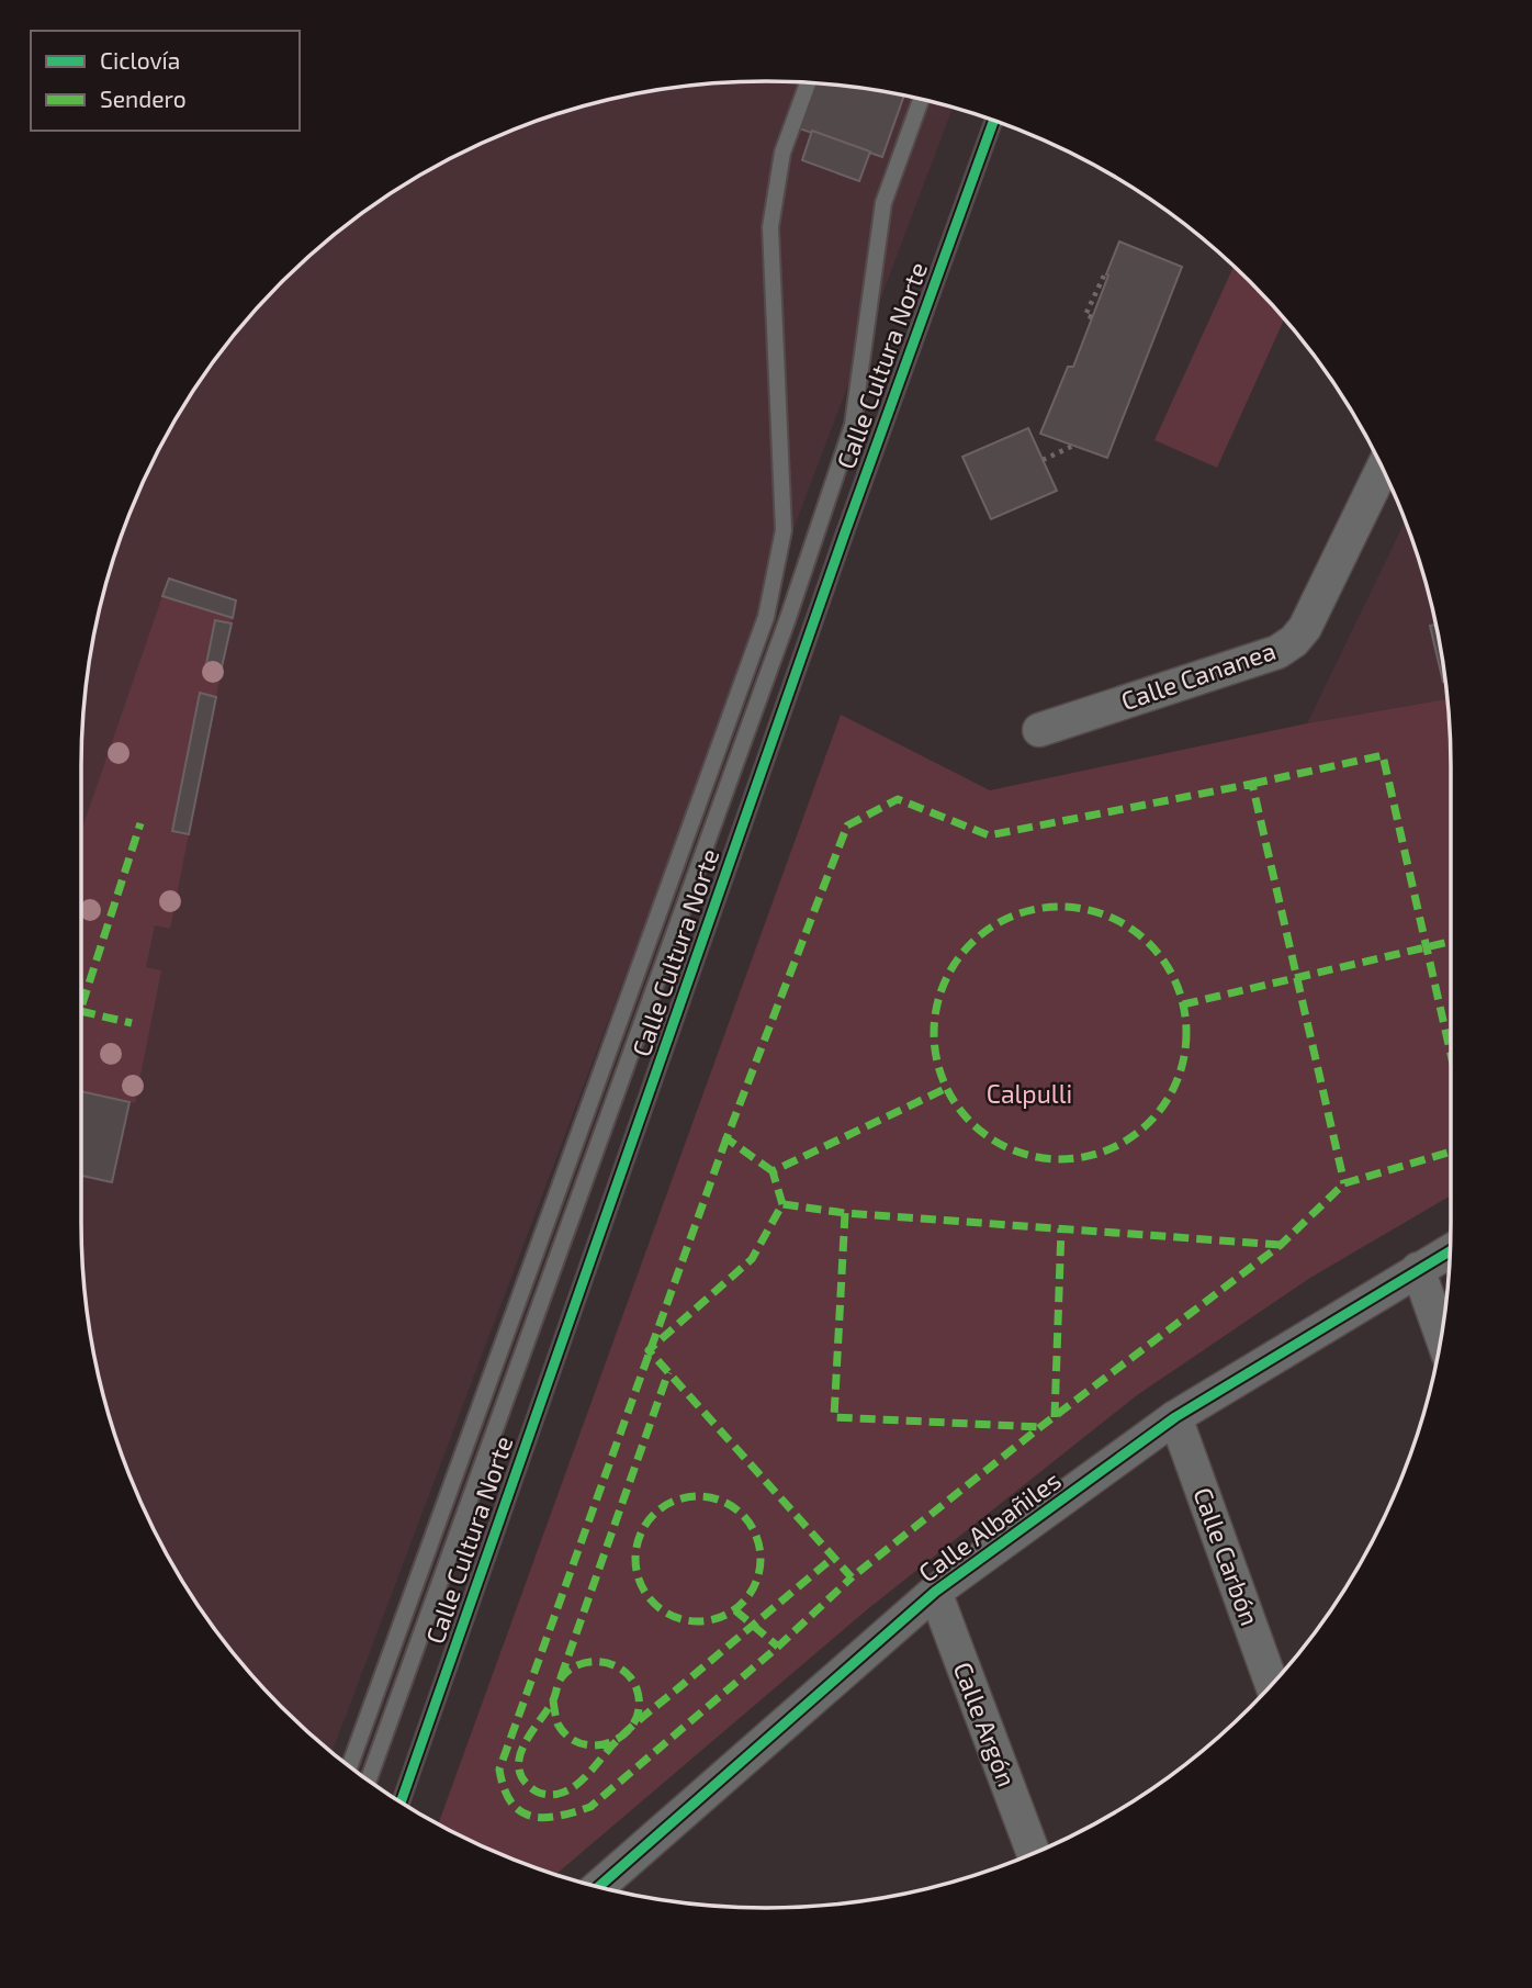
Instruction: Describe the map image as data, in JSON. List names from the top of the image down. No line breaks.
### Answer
{"streets":{"street":["Calle Cananea","Calle Albañiles","Calle Carbón","Calle Argón"],"lane":["Calle Cultura Norte"]},"crossings":[["Calle Albañiles","Calle Carbón"],["Calle Albañiles","Calle Argón"]],"parks":["Calpulli"],"legend":["Ciclovía","Sendero"]}
